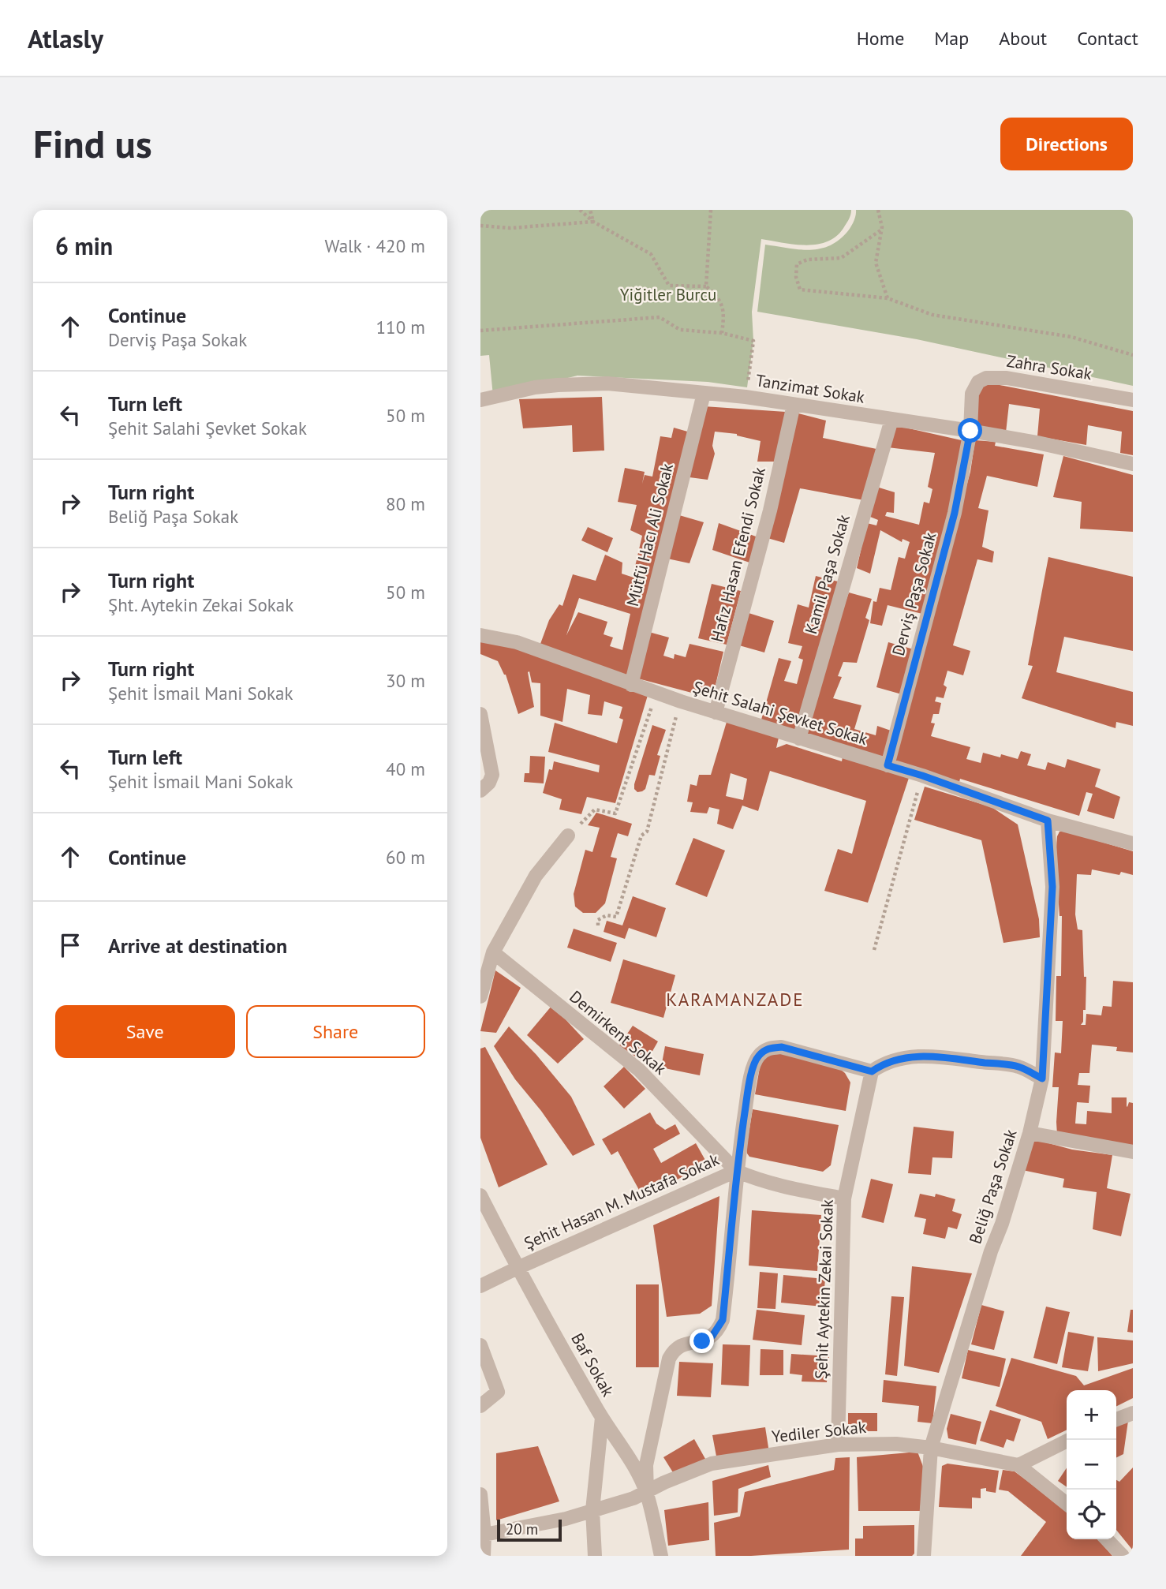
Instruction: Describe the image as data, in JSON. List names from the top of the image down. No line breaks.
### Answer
{"streets":{"street":["Zahra Sokak","Tanzimat Sokak","Mütfü Hacı Ali Sokak","Hafız Hasan Efendi Sokak","Kamil Paşa Sokak","Derviş Paşa Sokak","Şehit Salahi Şevket Sokak","Demirkent Sokak","Beliğ Paşa Sokak","Şehit Hasan M. Mustafa Sokak","Şehit Aytekin Zekai Sokak","Baf Sokak","Yediler Sokak"]},"crossings":[["Zahra Sokak","Tanzimat Sokak"],["Zahra Sokak","Derviş Paşa Sokak"],["Tanzimat Sokak","Mütfü Hacı Ali Sokak"],["Tanzimat Sokak","Hafız Hasan Efendi Sokak"],["Tanzimat Sokak","Kamil Paşa Sokak"],["Tanzimat Sokak","Derviş Paşa Sokak"],["Mütfü Hacı Ali Sokak","Şehit Salahi Şevket Sokak"],["Hafız Hasan Efendi Sokak","Şehit Salahi Şevket Sokak"],["Kamil Paşa Sokak","Şehit Salahi Şevket Sokak"],["Derviş Paşa Sokak","Şehit Salahi Şevket Sokak"],["Şehit Salahi Şevket Sokak","Beliğ Paşa Sokak"],["Demirkent Sokak","Şehit Hasan M. Mustafa Sokak"],["Beliğ Paşa Sokak","Yediler Sokak"],["Şehit Hasan M. Mustafa Sokak","Şehit Aytekin Zekai Sokak"],["Şehit Hasan M. Mustafa Sokak","Baf Sokak"],["Şehit Aytekin Zekai Sokak","Yediler Sokak"],["Baf Sokak","Yediler Sokak"]],"districts":["KARAMANZADE"],"parks":["Yiğitler Burcu"],"scale_bar":"20 m","page":{"header":"Atlasly","nav":["Home","Map","About","Contact"],"buttons":["Directions",["Save","Share"]],"title":"Find us","heading":["6 min","Walk · 420 m"],"list":[["Continue","Derviş Paşa Sokak","110 m"],["Turn left","Şehit Salahi Şevket Sokak","50 m"],["Turn right","Beliğ Paşa Sokak","80 m"],["Turn right","Şht. Aytekin Zekai Sokak","50 m"],["Turn right","Şehit İsmail Mani Sokak","30 m"],["Turn left","Şehit İsmail Mani Sokak","40 m"],["Continue","60 m"],"Arrive at destination"],"map_buttons":["+","−"],"scale":"20 m"}}
